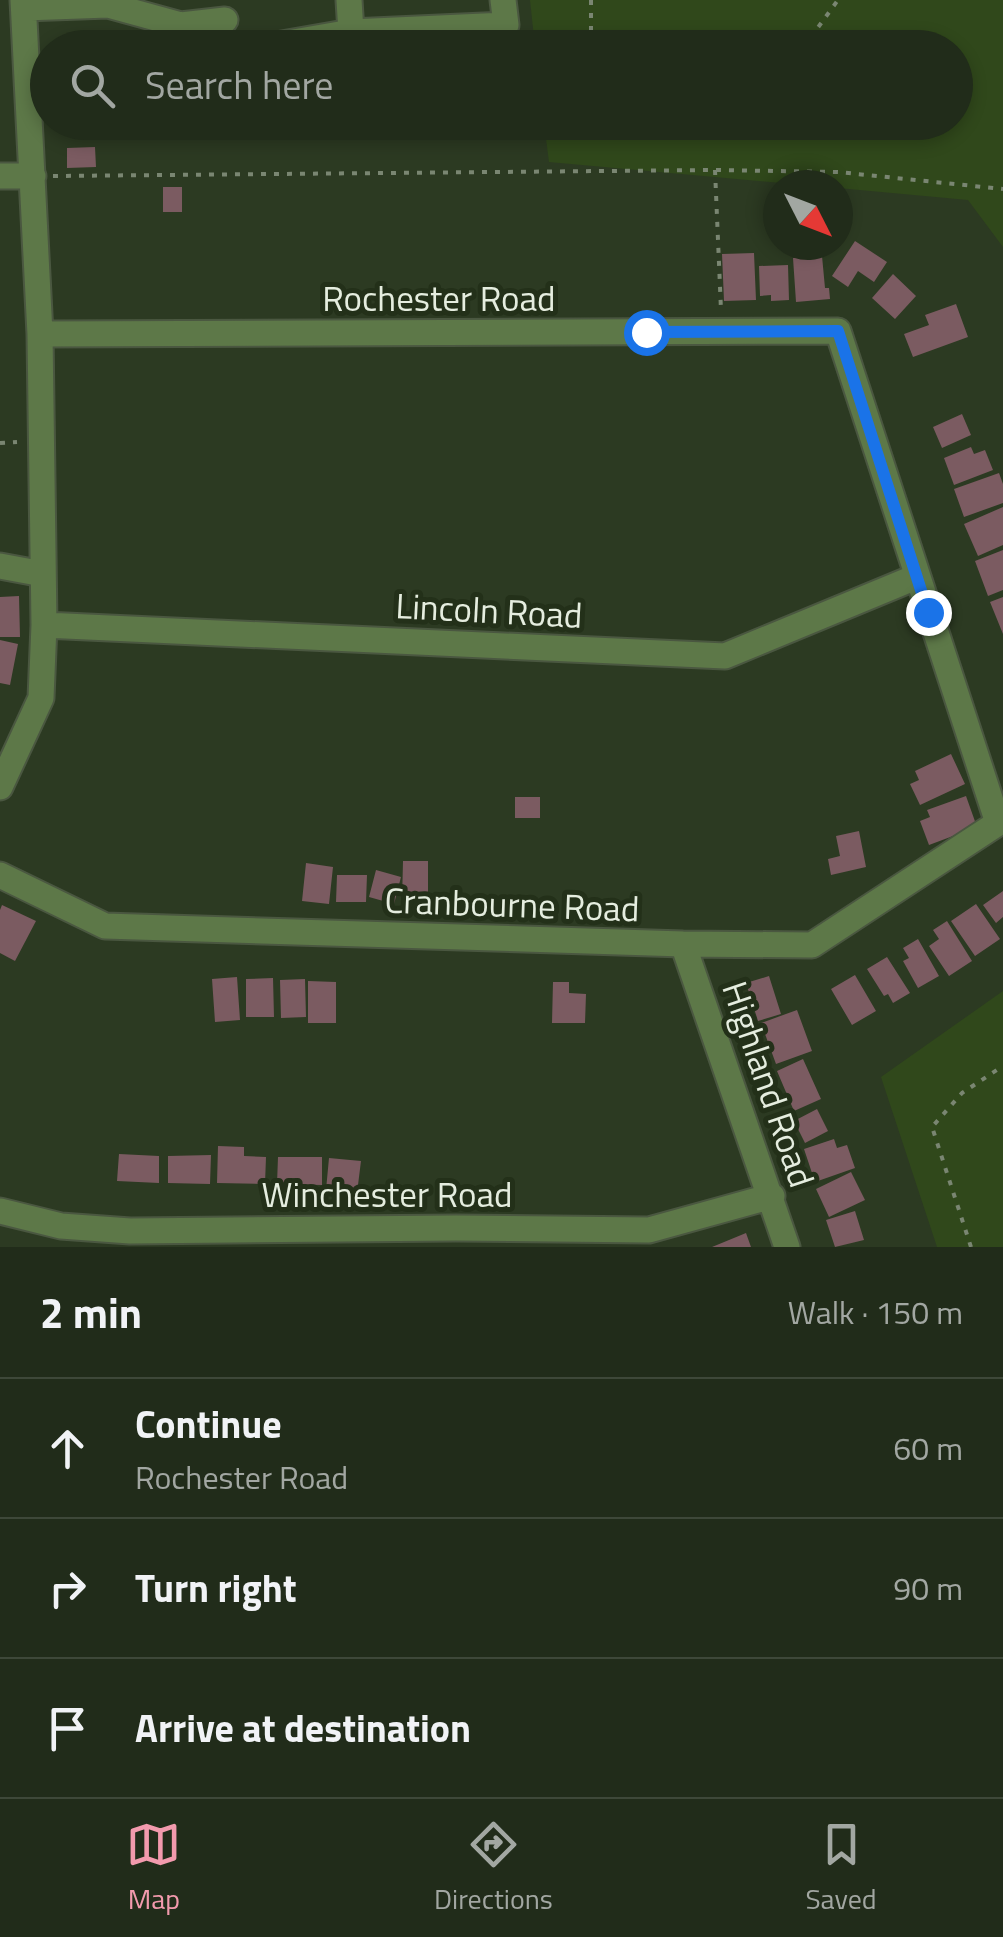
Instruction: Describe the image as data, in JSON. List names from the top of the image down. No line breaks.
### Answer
{"streets":{"street":["Rochester Road","Lincoln Road","Cranbourne Road","Highland Road","Winchester Road"]},"crossings":[["Rochester Road","Lincoln Road"],["Rochester Road","Cranbourne Road"],["Lincoln Road","Cranbourne Road"],["Cranbourne Road","Highland Road"],["Highland Road","Winchester Road"]],"north":"bottom right","page":{"search":"Search here","heading":["2 min","Walk · 150 m"],"list":[["Continue","Rochester Road","60 m"],["Turn right","90 m"],"Arrive at destination"],"nav":["Map","Directions","Saved"]}}
